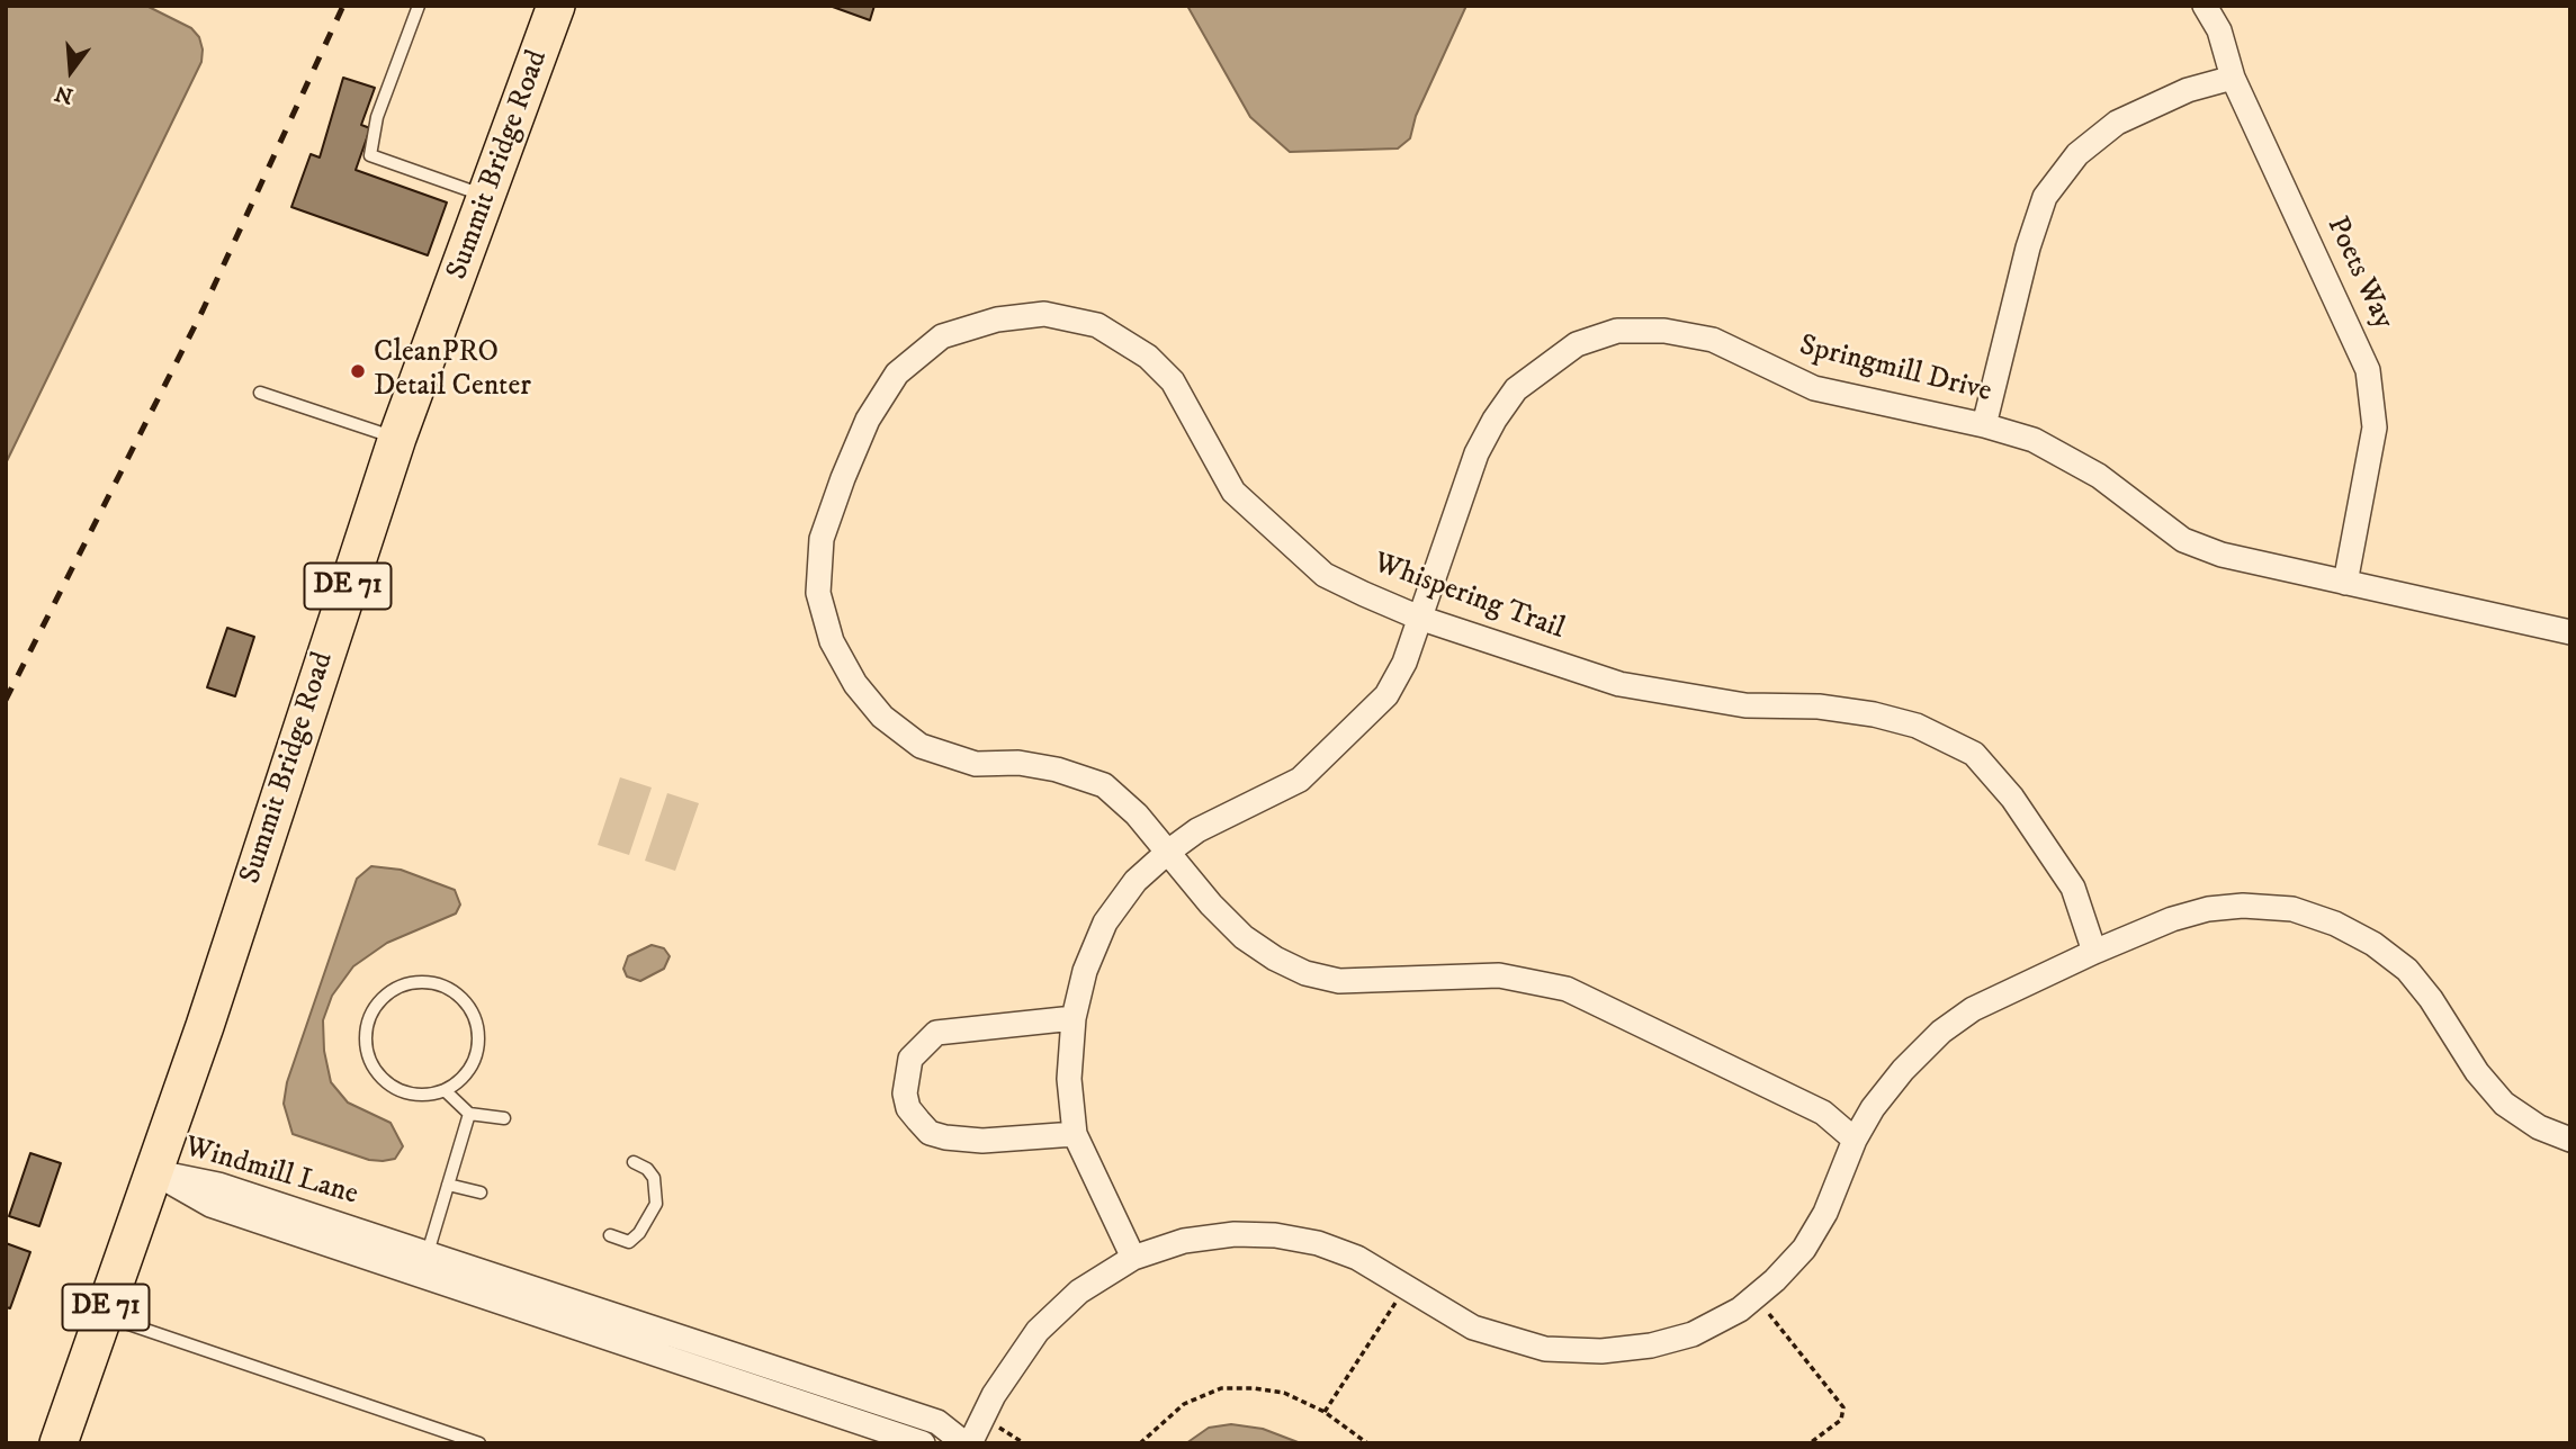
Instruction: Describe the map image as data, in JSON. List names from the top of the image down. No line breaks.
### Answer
{"streets":{"main road":["Summit Bridge Road","DE 71"],"street":["Poets Way","Springmill Drive","Whispering Trail","Windmill Lane"]},"crossings":[["Summit Bridge Road","Windmill Lane"],["Poets Way","Springmill Drive"],["Springmill Drive","Whispering Trail"]],"places":["CleanPRO Detail Center"],"north":"bottom"}
